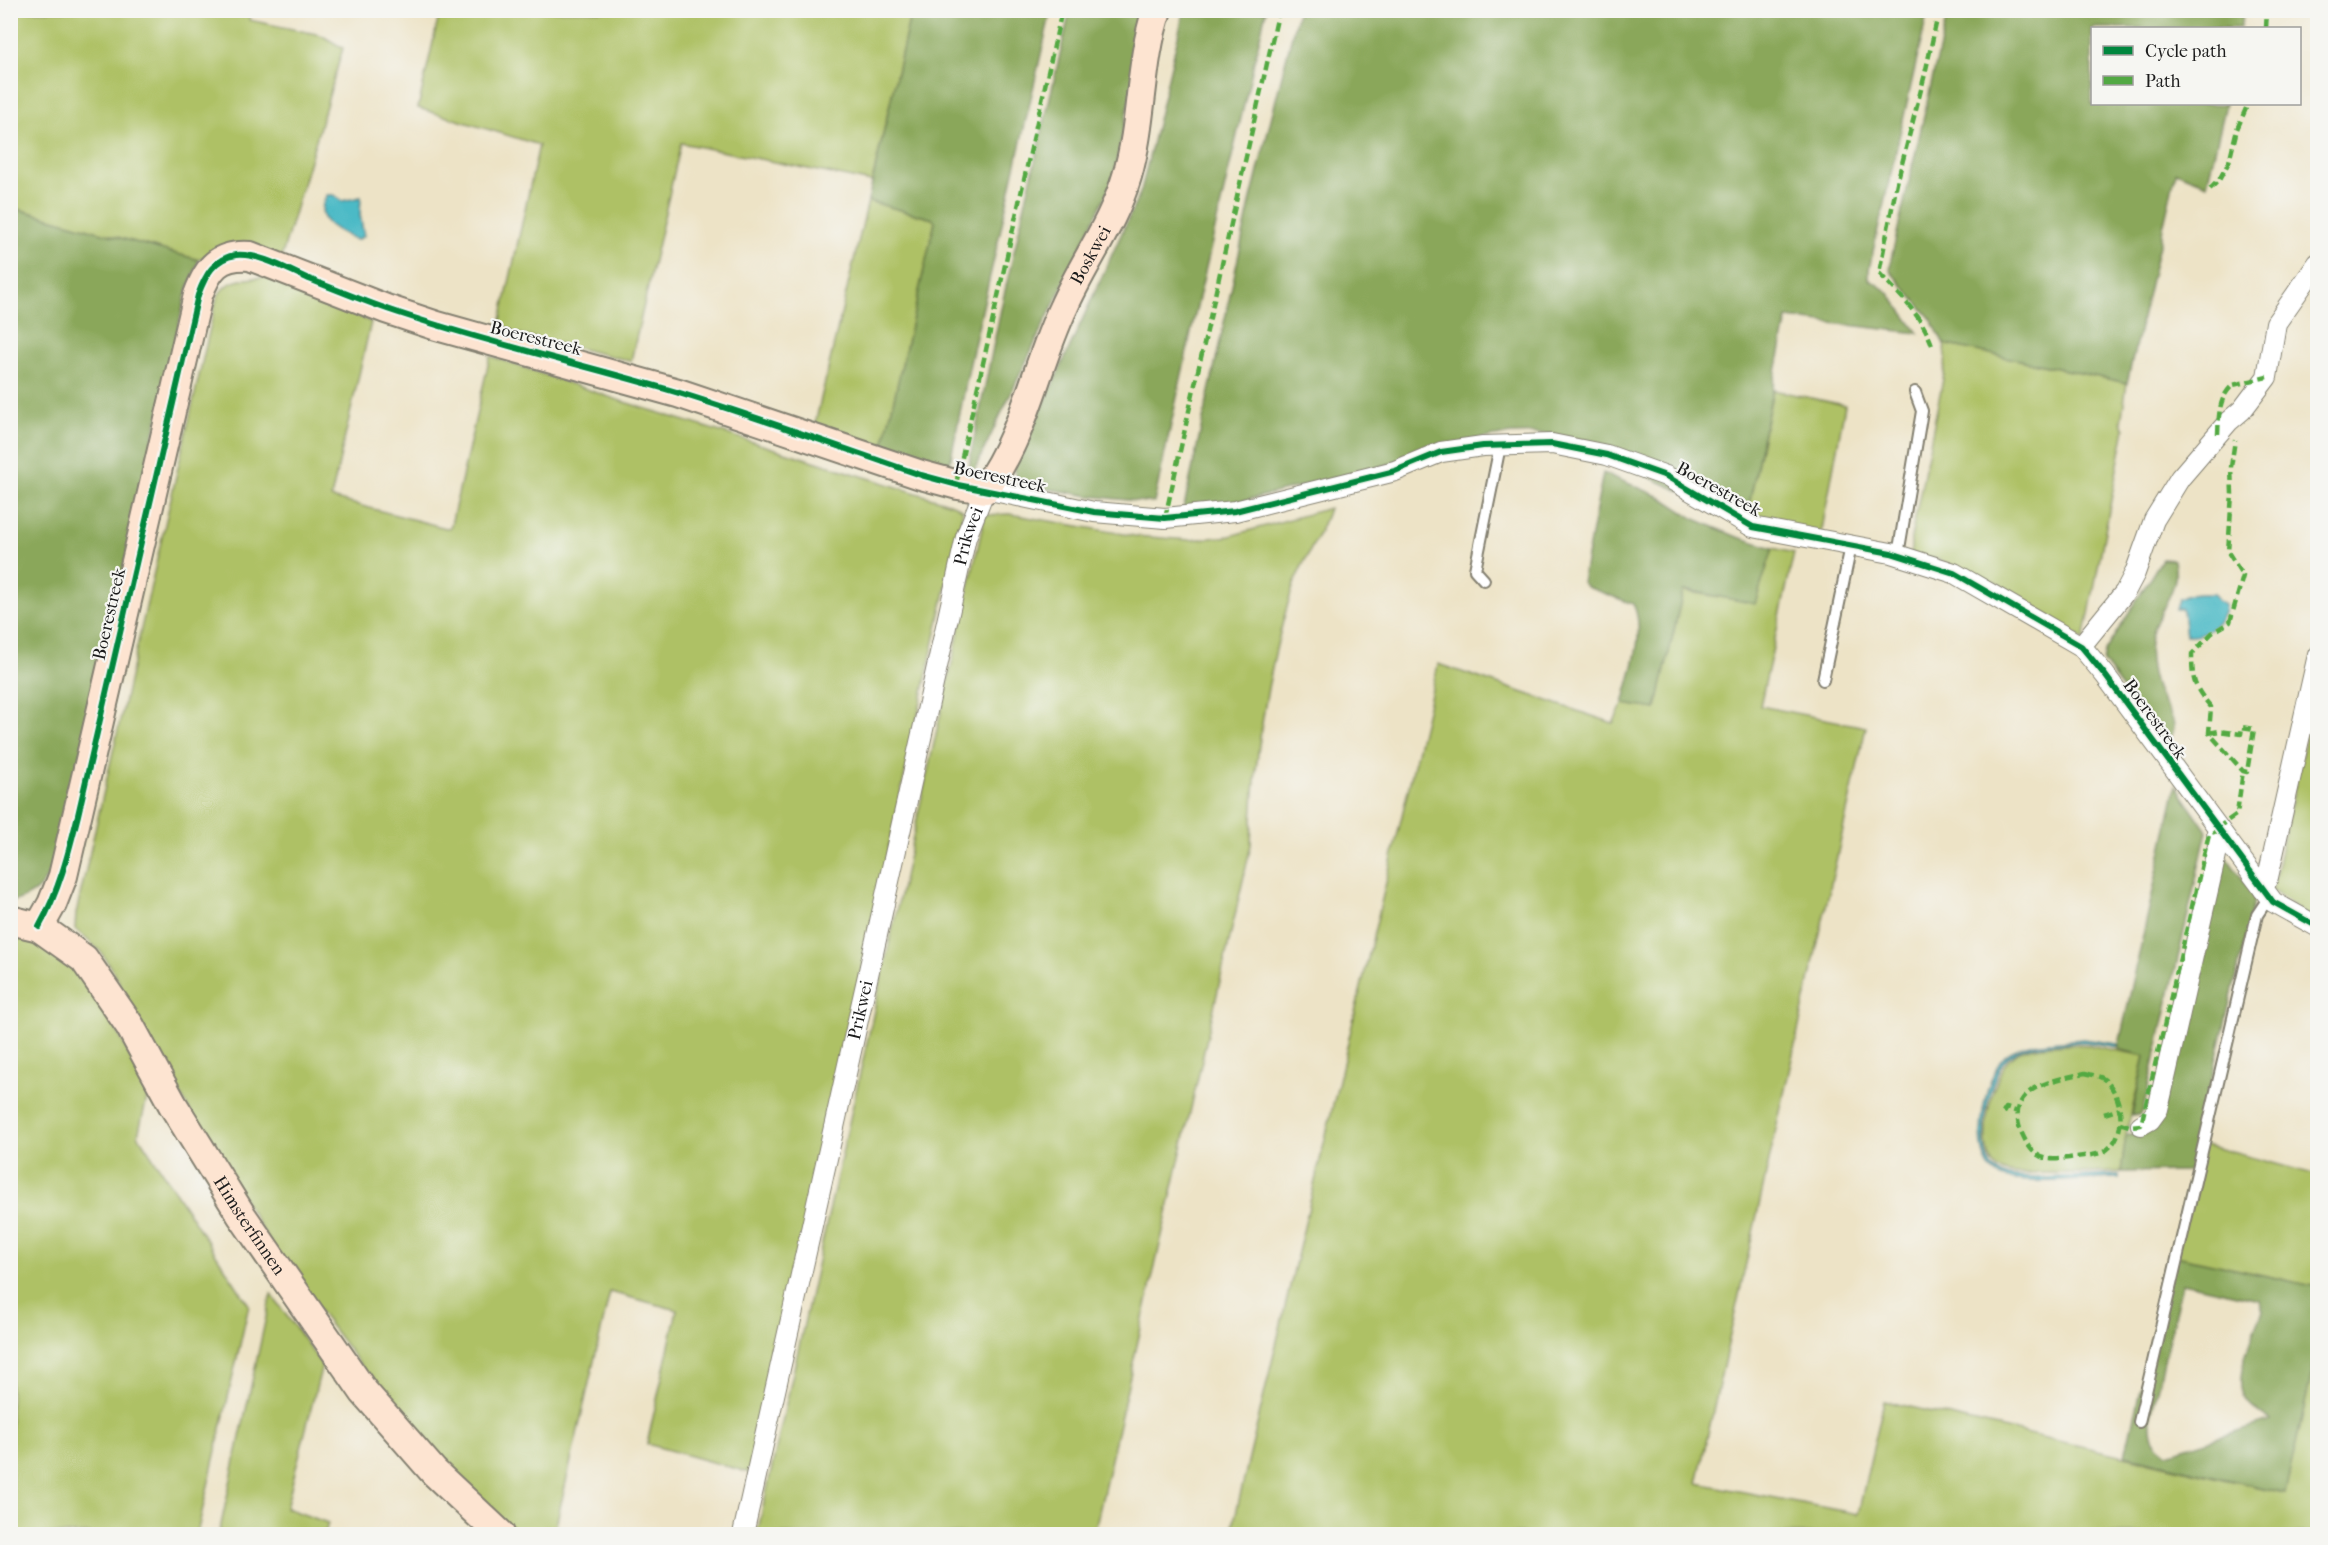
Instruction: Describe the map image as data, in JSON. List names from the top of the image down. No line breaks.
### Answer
{"streets":{"street":["Boskwei","Boerestreek","Prikwei","Himsterfinnen"]},"crossings":[["Boskwei","Boerestreek"],["Boskwei","Prikwei"],["Boerestreek","Prikwei"],["Boerestreek","Himsterfinnen"]],"legend":["Cycle path","Path"]}
